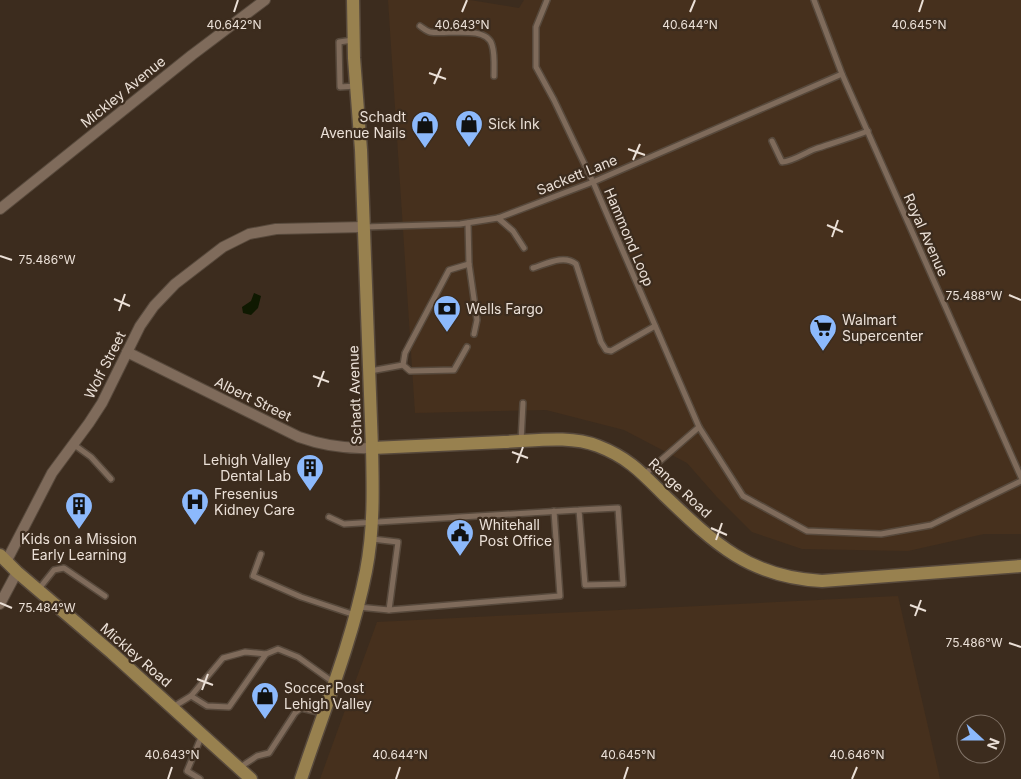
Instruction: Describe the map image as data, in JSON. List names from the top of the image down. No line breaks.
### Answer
{"streets":{"street":["Mickley Avenue","Wolf Street","Schadt Avenue","Albert Street","Range Road","Mickley Road"],"lane":["Sackett Lane","Royal Avenue","Hammond Loop"]},"crossings":[["Sackett Lane","Royal Avenue"],["Sackett Lane","Hammond Loop"],["Sackett Lane","Wolf Street"],["Sackett Lane","Schadt Avenue"],["Wolf Street","Schadt Avenue"],["Wolf Street","Albert Street"],["Wolf Street","Mickley Road"],["Schadt Avenue","Albert Street"],["Schadt Avenue","Range Road"],["Albert Street","Range Road"]],"places":{"shop":["Sick Ink","Schadt Avenue Nails","Soccer Post Lehigh Valley"],"bank":["Wells Fargo"],"supermarket":["Walmart Supercenter"],"building":["Lehigh Valley Dental Lab","Kids on a Mission Early Learning"],"hospital":["Fresenius Kidney Care"],"public building":["Whitehall Post Office"]},"north":"right","coordinates":["40.642°N","40.643°N","40.644°N","40.645°N","75.486°W","75.488°W","75.484°W","40.646°N"]}
